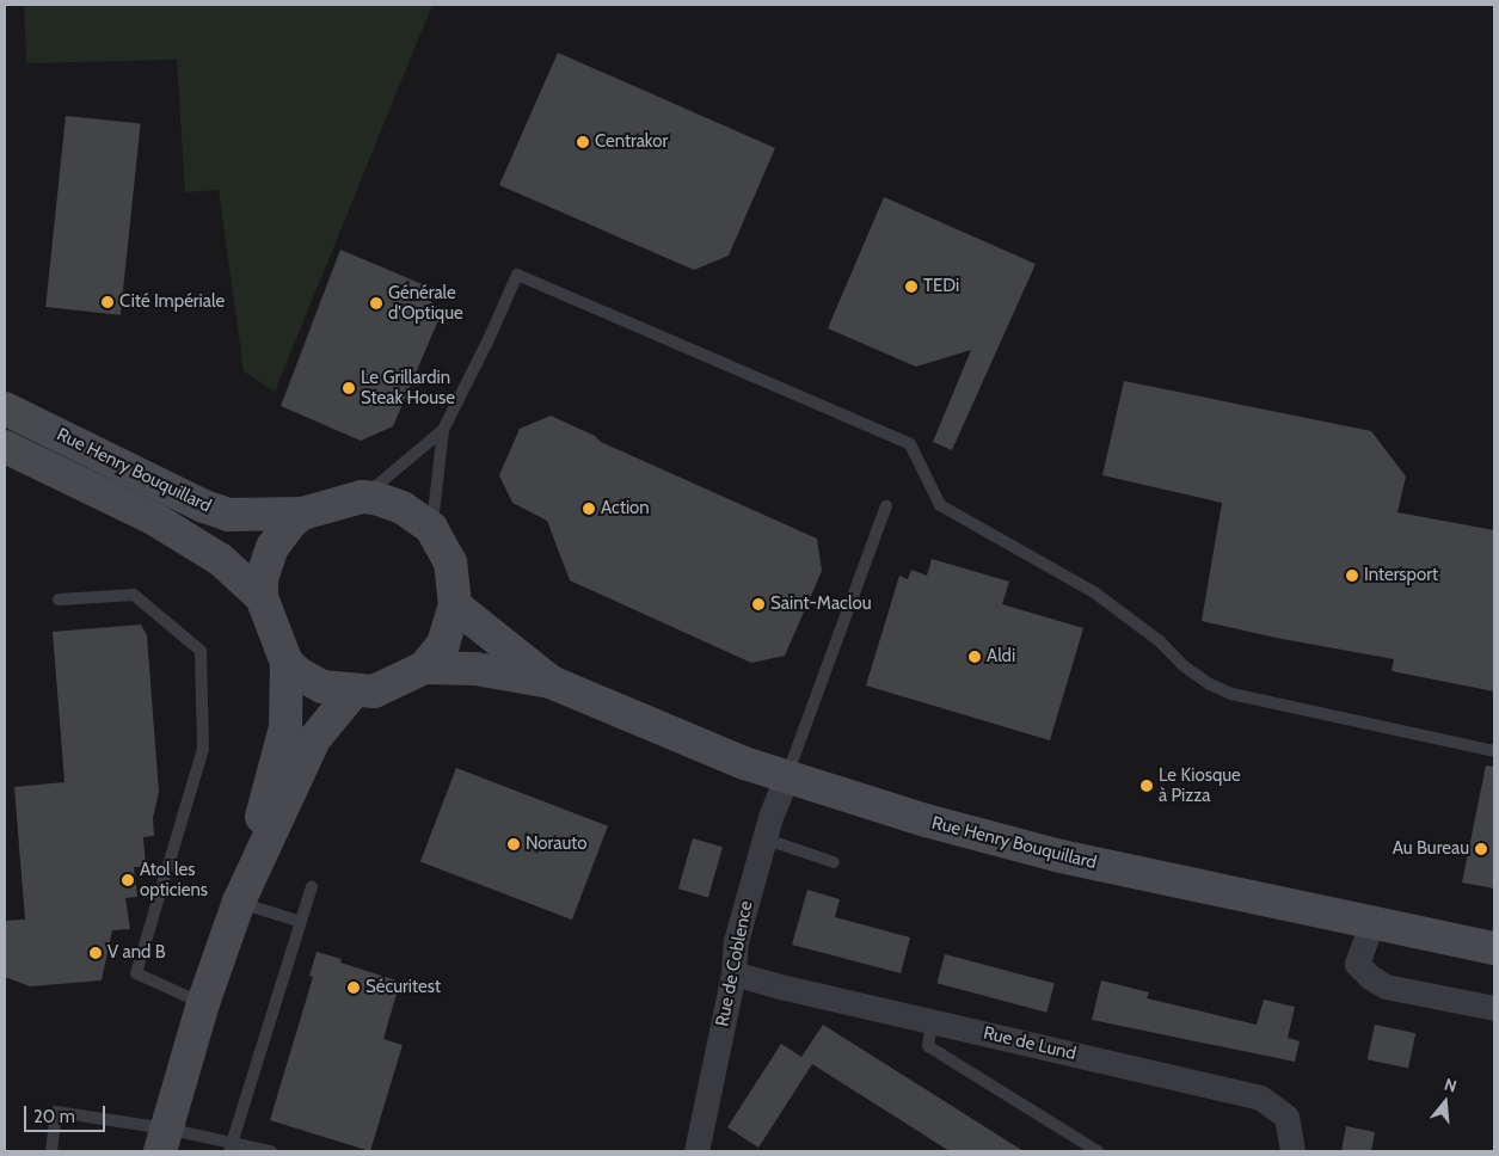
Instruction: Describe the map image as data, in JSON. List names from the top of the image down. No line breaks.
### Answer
{"streets":{"main road":["Rue Henry Bouquillard"],"street":["Rue de Coblence","Rue de Lund"]},"crossings":[["Rue Henry Bouquillard","Rue de Coblence"],["Rue de Coblence","Rue de Lund"]],"places":["Centrakor","TEDi","Cité Impériale","Générale d'Optique","Le Grillardin Steak House","Action","Intersport","Saint-Maclou","Aldi","Le Kiosque à Pizza","Norauto","Au Bureau","Atol les opticiens","V and B","Sécuritest"],"scale_bar":"20 m","north":"top"}
